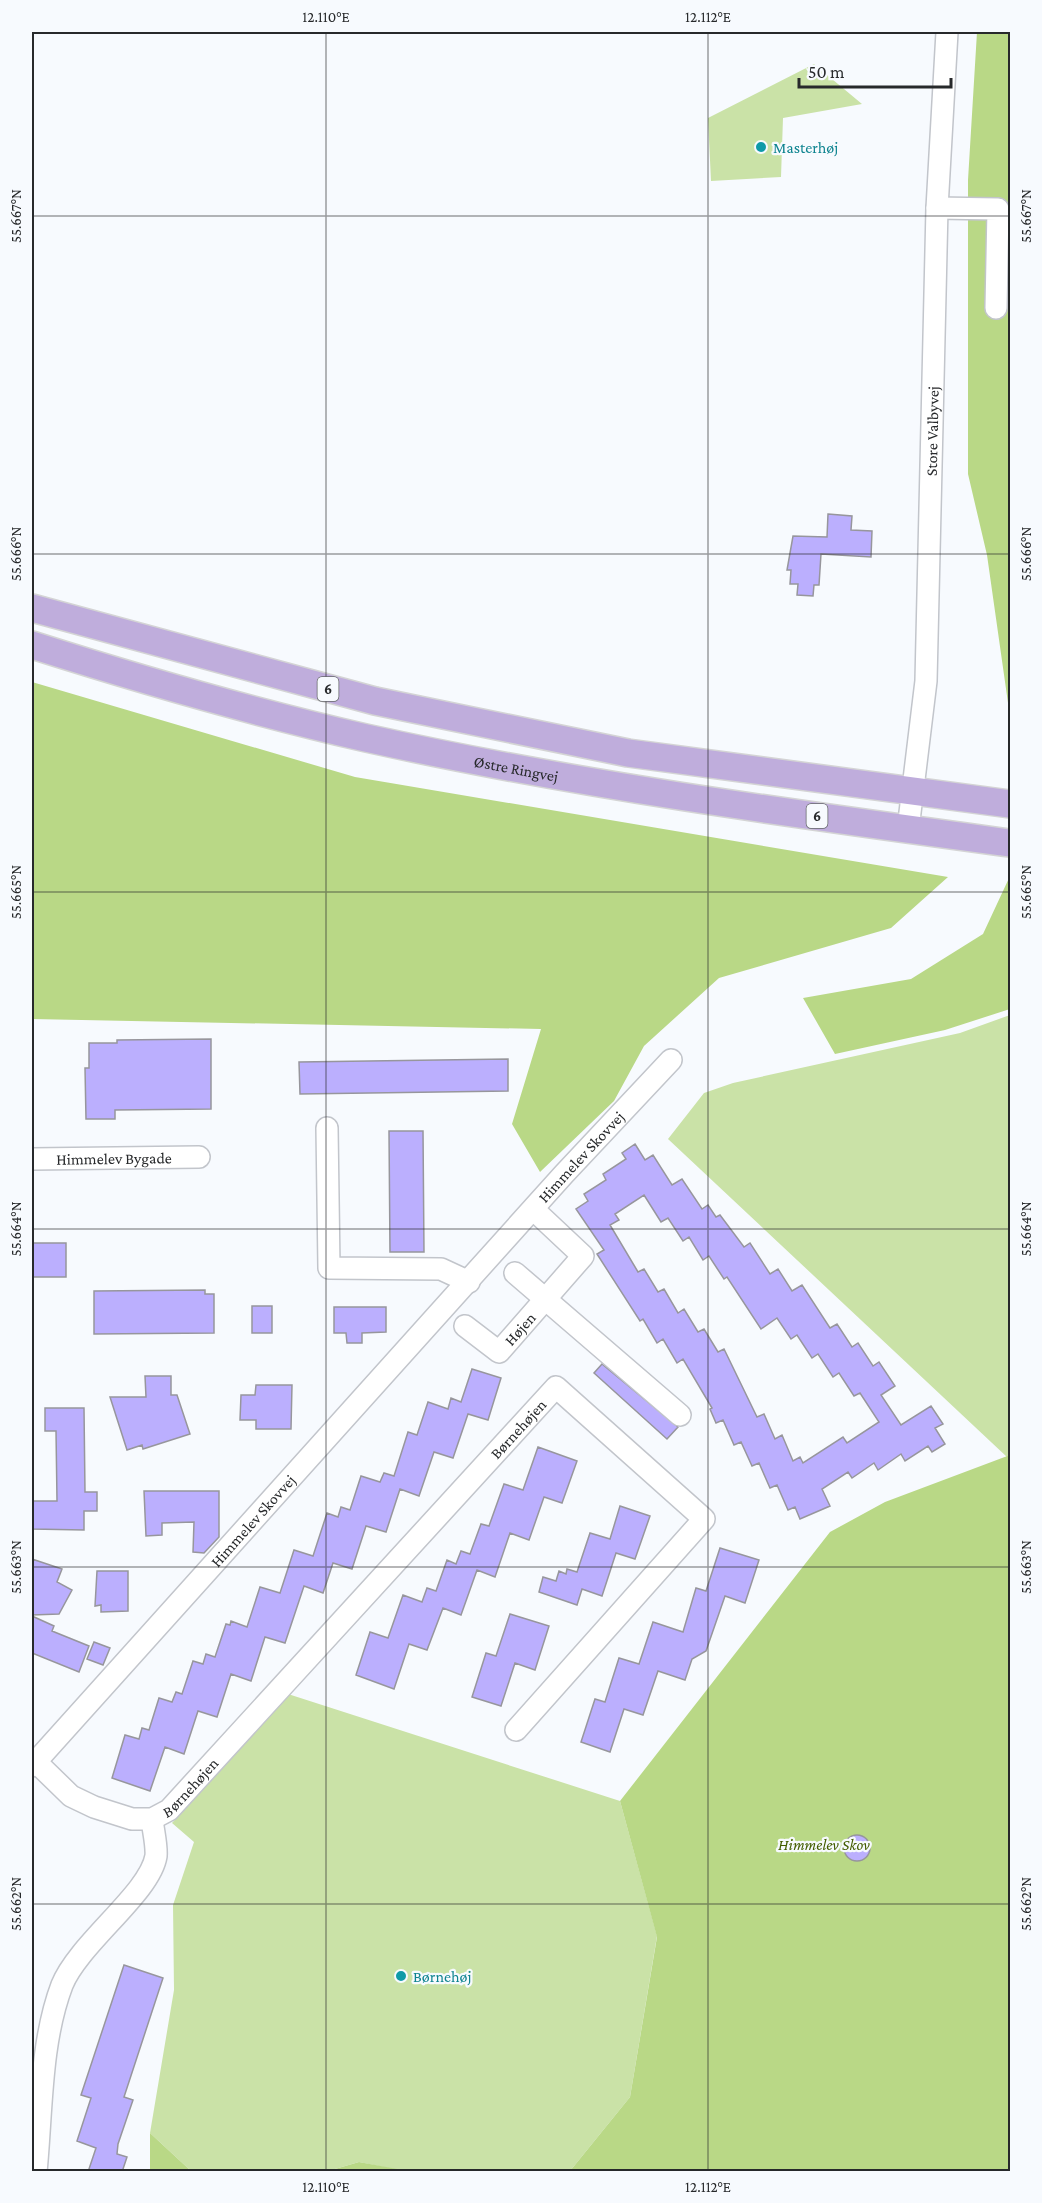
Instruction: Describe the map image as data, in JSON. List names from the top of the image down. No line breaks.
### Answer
{"streets":{"main road":["6","Østre Ringvej"],"street":["Store Valbyvej","Himmelev Skovvej","Himmelev Bygade","Højen","Børnehøjen"]},"crossings":[["Store Valbyvej","6"],["Store Valbyvej","Østre Ringvej"],["Himmelev Skovvej","Højen"],["Himmelev Skovvej","Børnehøjen"]],"parks":["Himmelev Skov"],"places":["Masterhøj","Børnehøj"],"scale_bar":"50 m","coordinates":["12.110°E","12.112°E","55.667°N","55.666°N","55.665°N","55.664°N","55.663°N","55.662°N"]}
